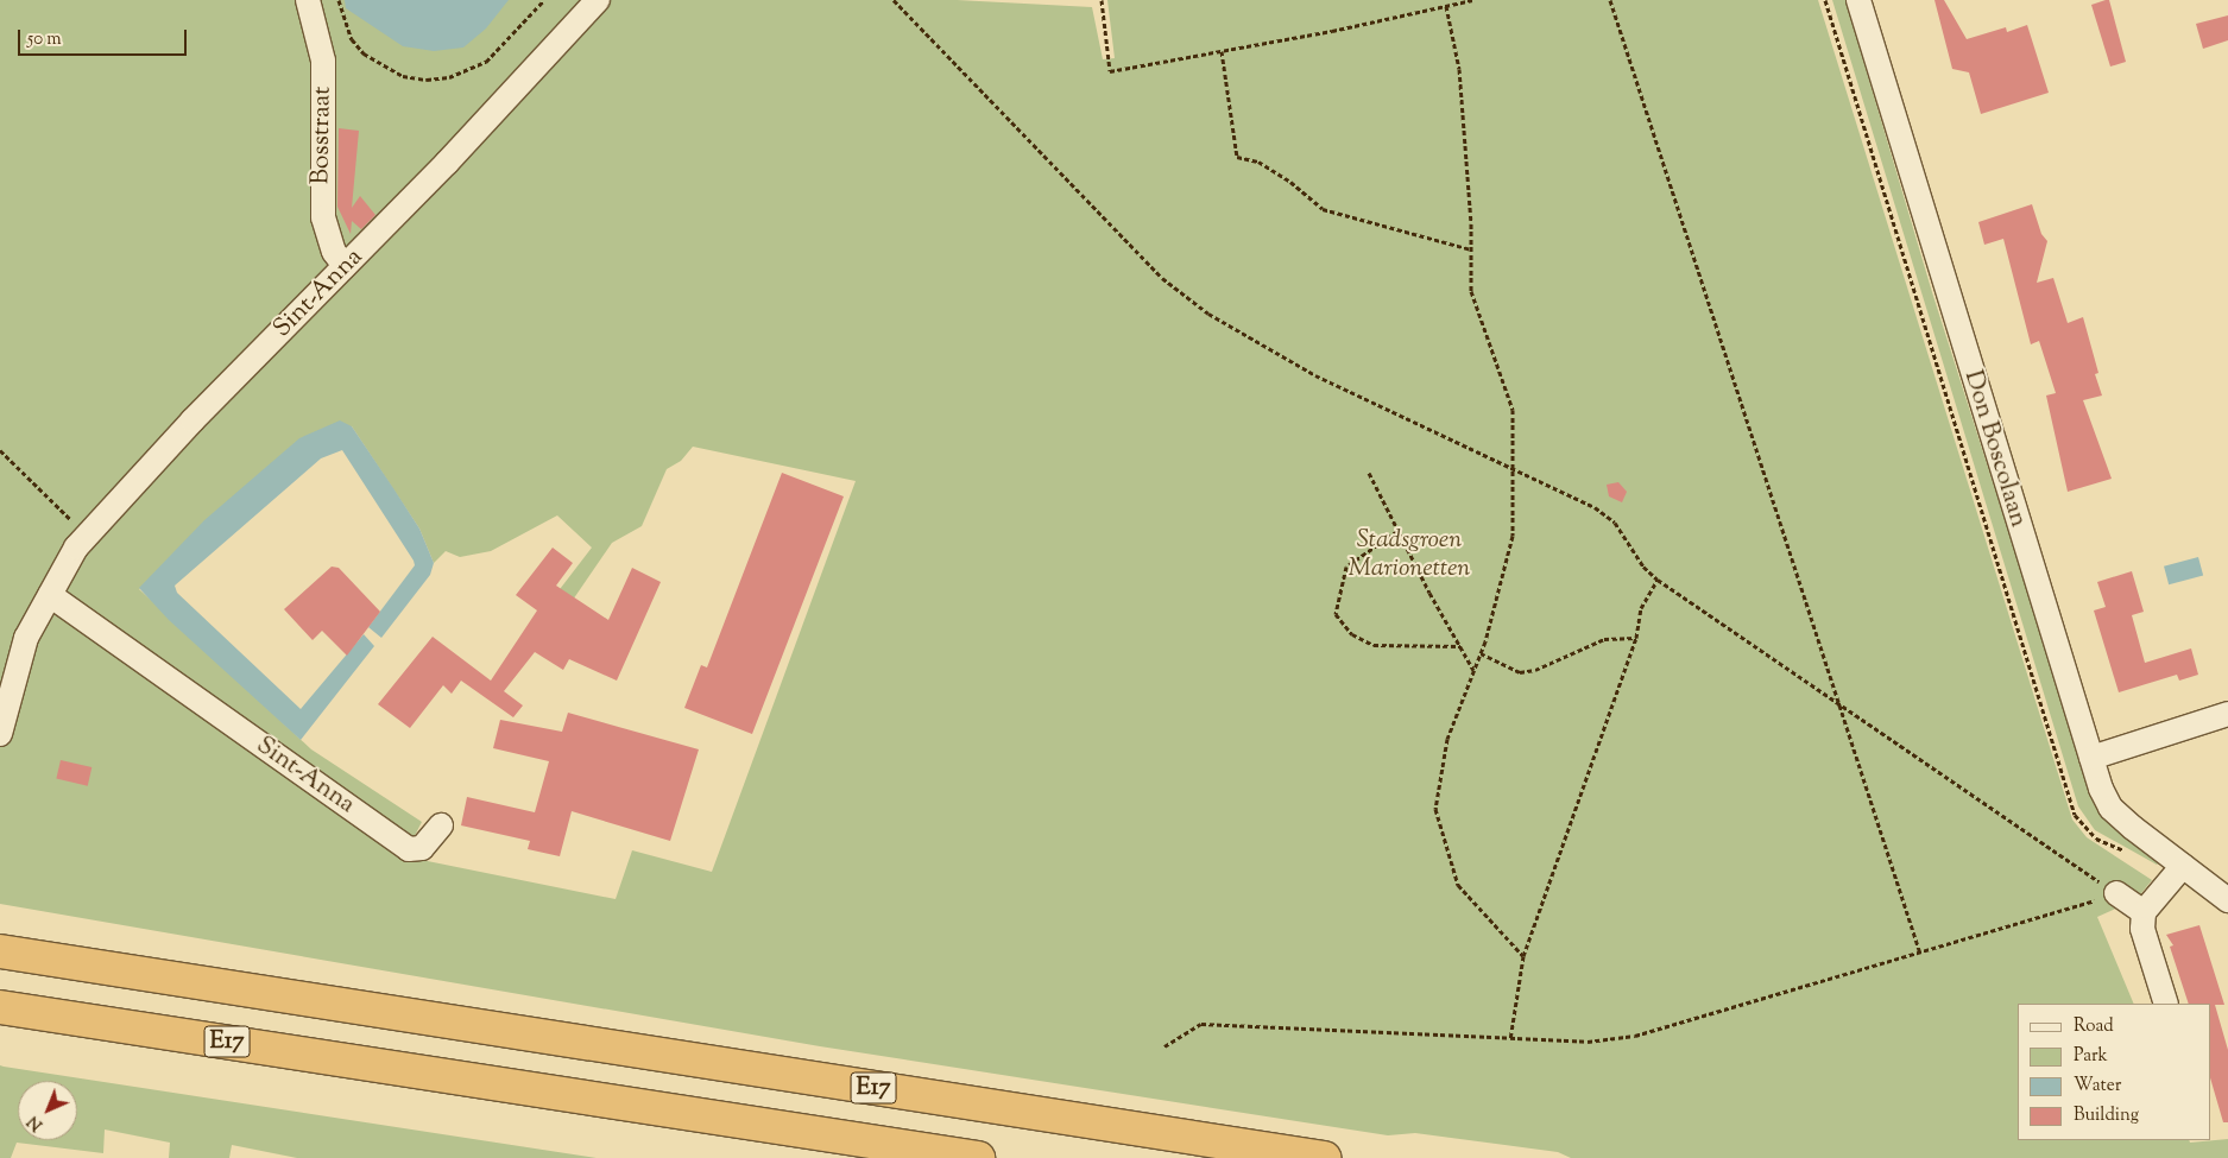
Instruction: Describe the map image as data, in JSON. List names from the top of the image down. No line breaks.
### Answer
{"streets":{"highway":["E17"],"street":["Bosstraat","Sint-Anna","Don Boscolaan"]},"crossings":[["Bosstraat","Sint-Anna"]],"parks":["Stadsgroen Marionetten"],"legend":["Road","Park","Water","Building"],"scale_bar":"50 m","north":"bottom left"}
